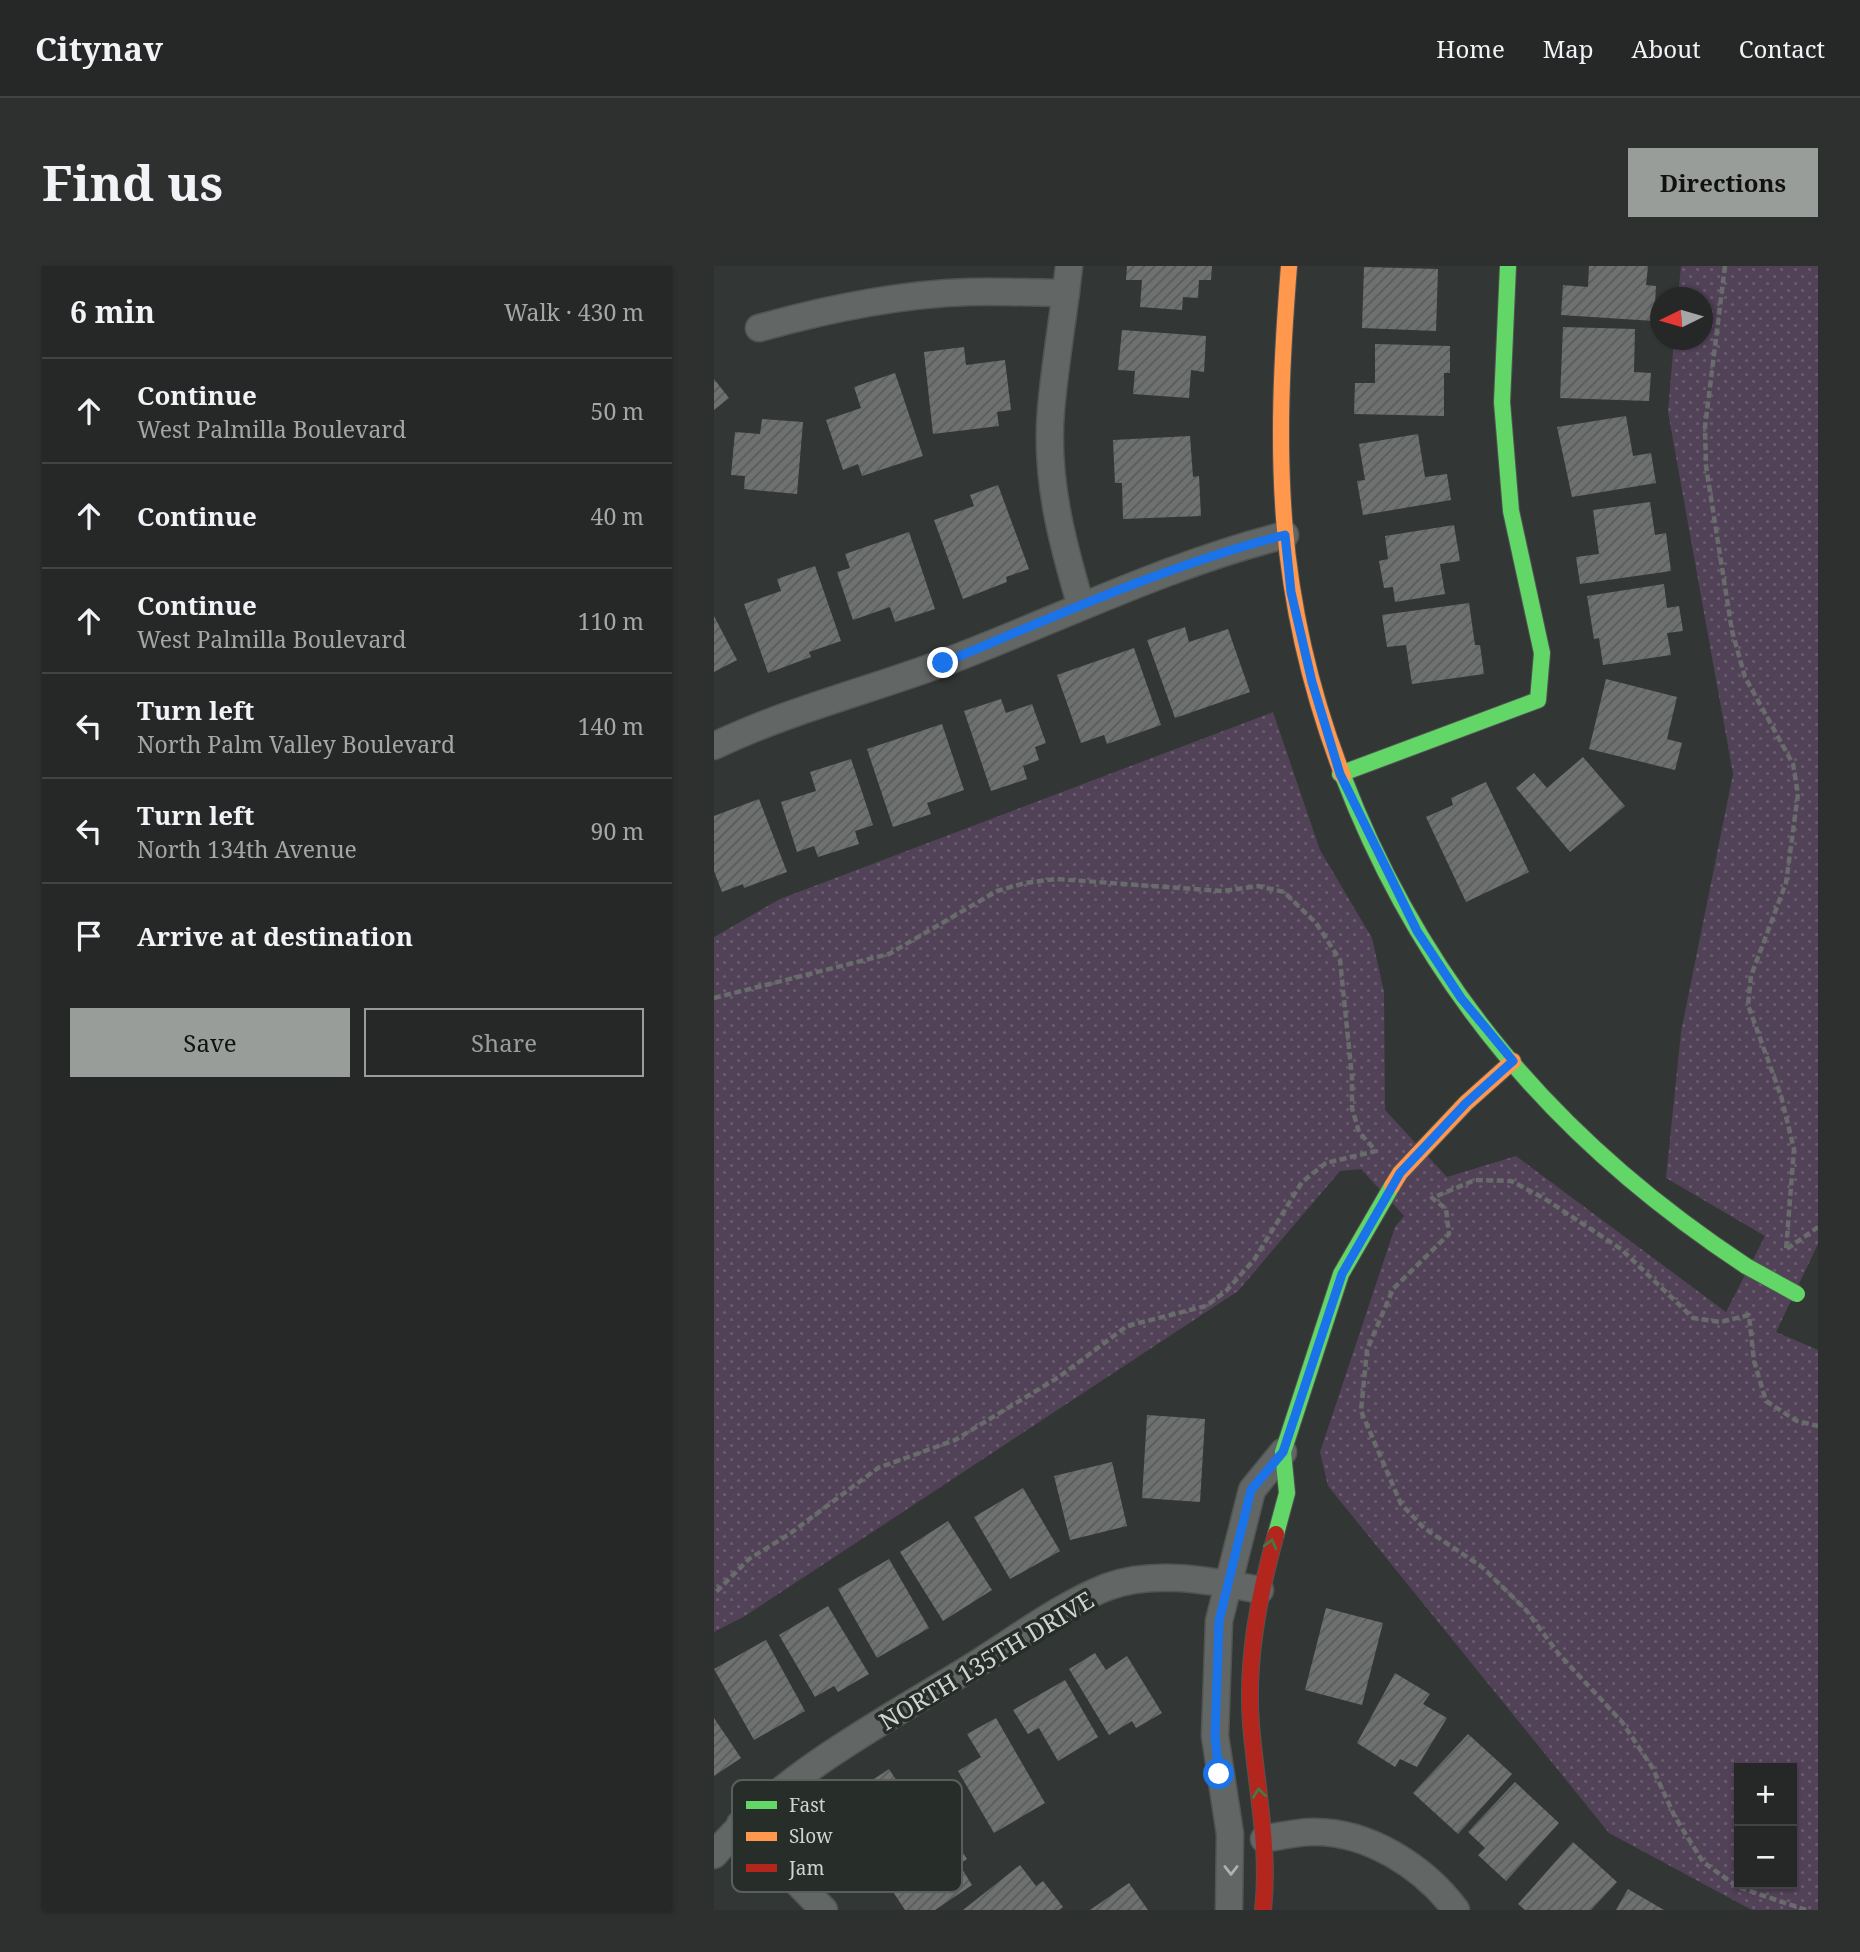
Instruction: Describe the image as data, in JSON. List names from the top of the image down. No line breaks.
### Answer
{"streets":{"street":["NORTH 135TH DRIVE"]},"legend":["Fast","Slow","Jam"],"north":"left","page":{"header":"Citynav","nav":["Home","Map","About","Contact"],"buttons":["Directions",["Save","Share"]],"title":"Find us","heading":["6 min","Walk · 430 m"],"list":[["Continue","West Palmilla Boulevard","50 m"],["Continue","40 m"],["Continue","West Palmilla Boulevard","110 m"],["Turn left","North Palm Valley Boulevard","140 m"],["Turn left","North 134th Avenue","90 m"],"Arrive at destination"],"map_buttons":["+","−"]}}
